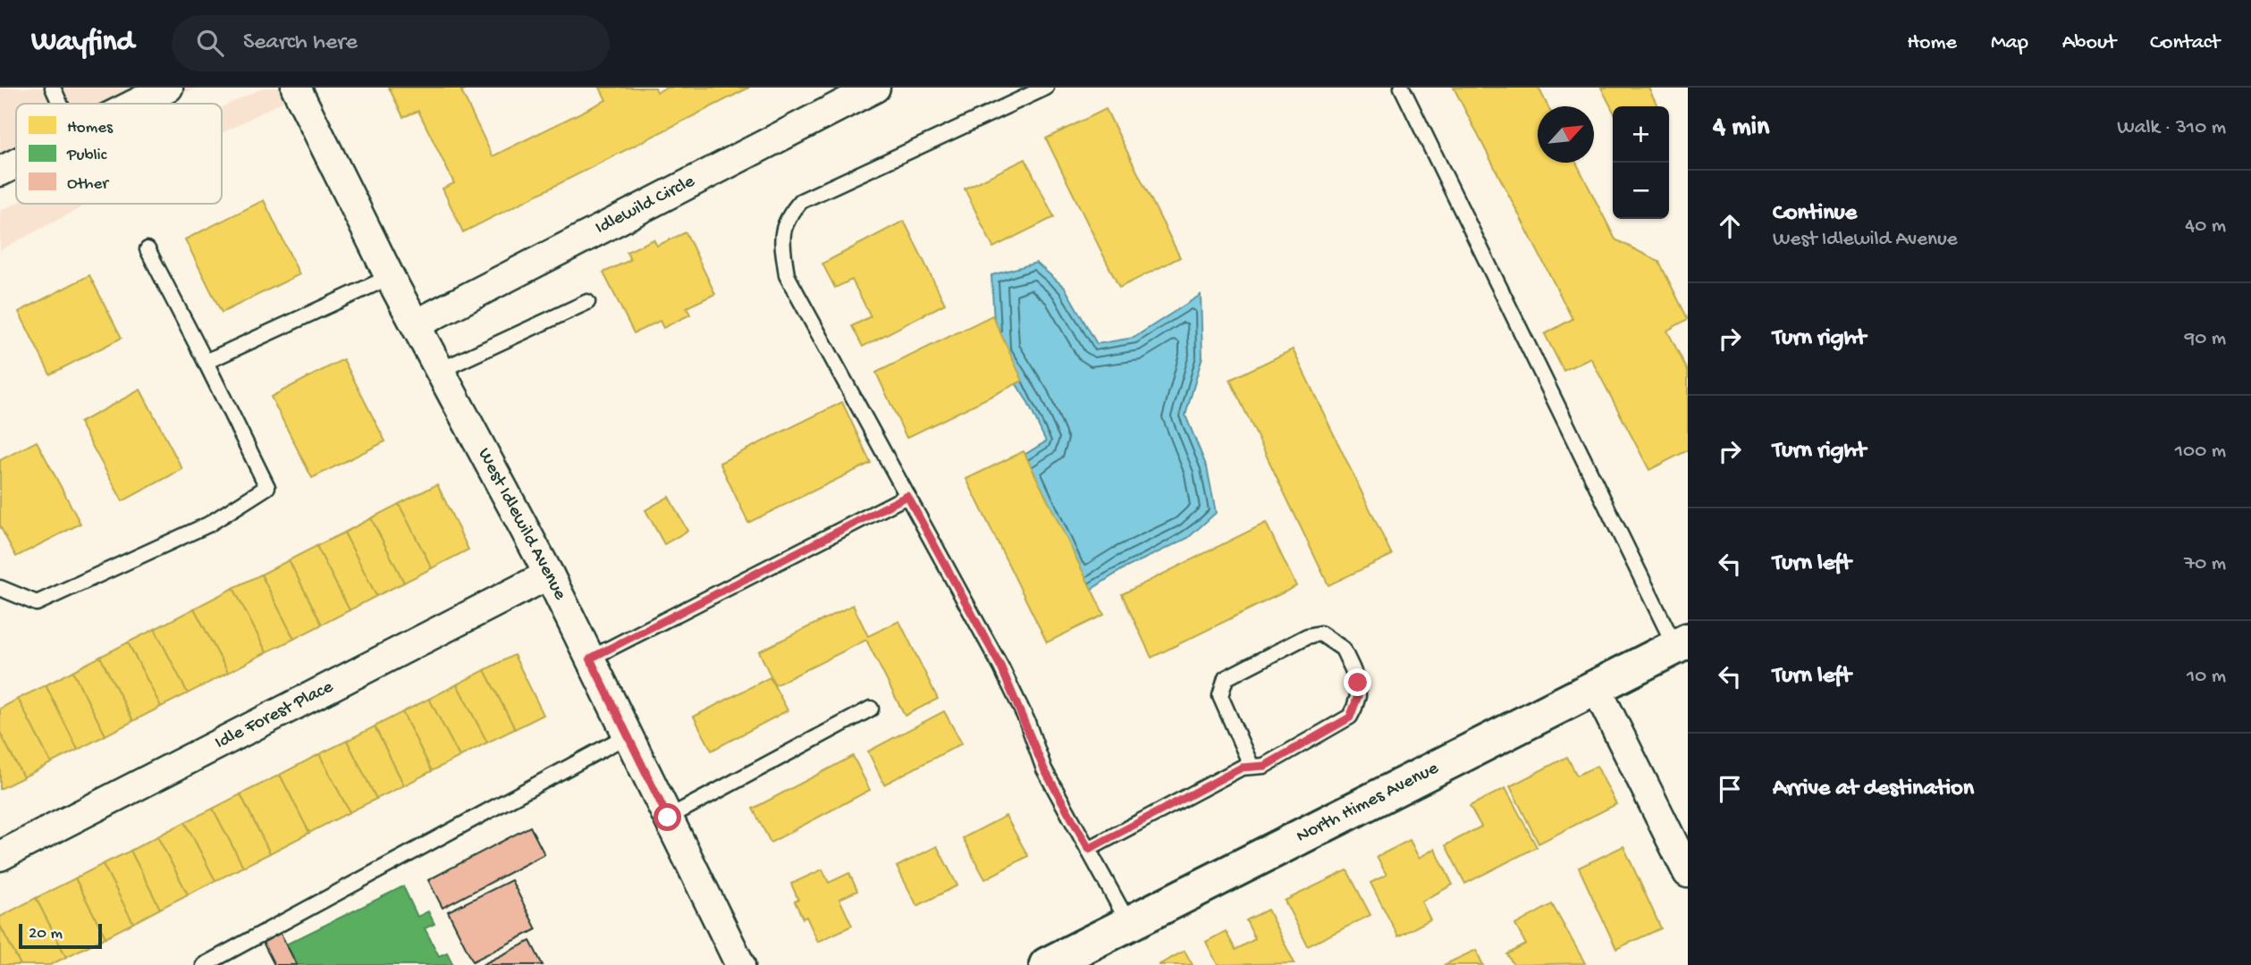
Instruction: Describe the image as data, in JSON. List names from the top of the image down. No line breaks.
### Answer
{"streets":{"street":["Idlewild Circle","West Idlewild Avenue","Idle Forest Place","North Himes Avenue"]},"crossings":[["Idlewild Circle","West Idlewild Avenue"],["West Idlewild Avenue","Idle Forest Place"]],"legend":["Homes","Public","Other"],"scale_bar":"20 m","north":"top right","page":{"header":"Wayfind","search":"Search here","nav":["Home","Map","About","Contact"],"heading":["4 min","Walk · 310 m"],"map_buttons":["+","−"],"list":[["Continue","West Idlewild Avenue","40 m"],["Turn right","90 m"],["Turn right","100 m"],["Turn left","70 m"],["Turn left","10 m"],"Arrive at destination"],"scale":"20 m"}}
